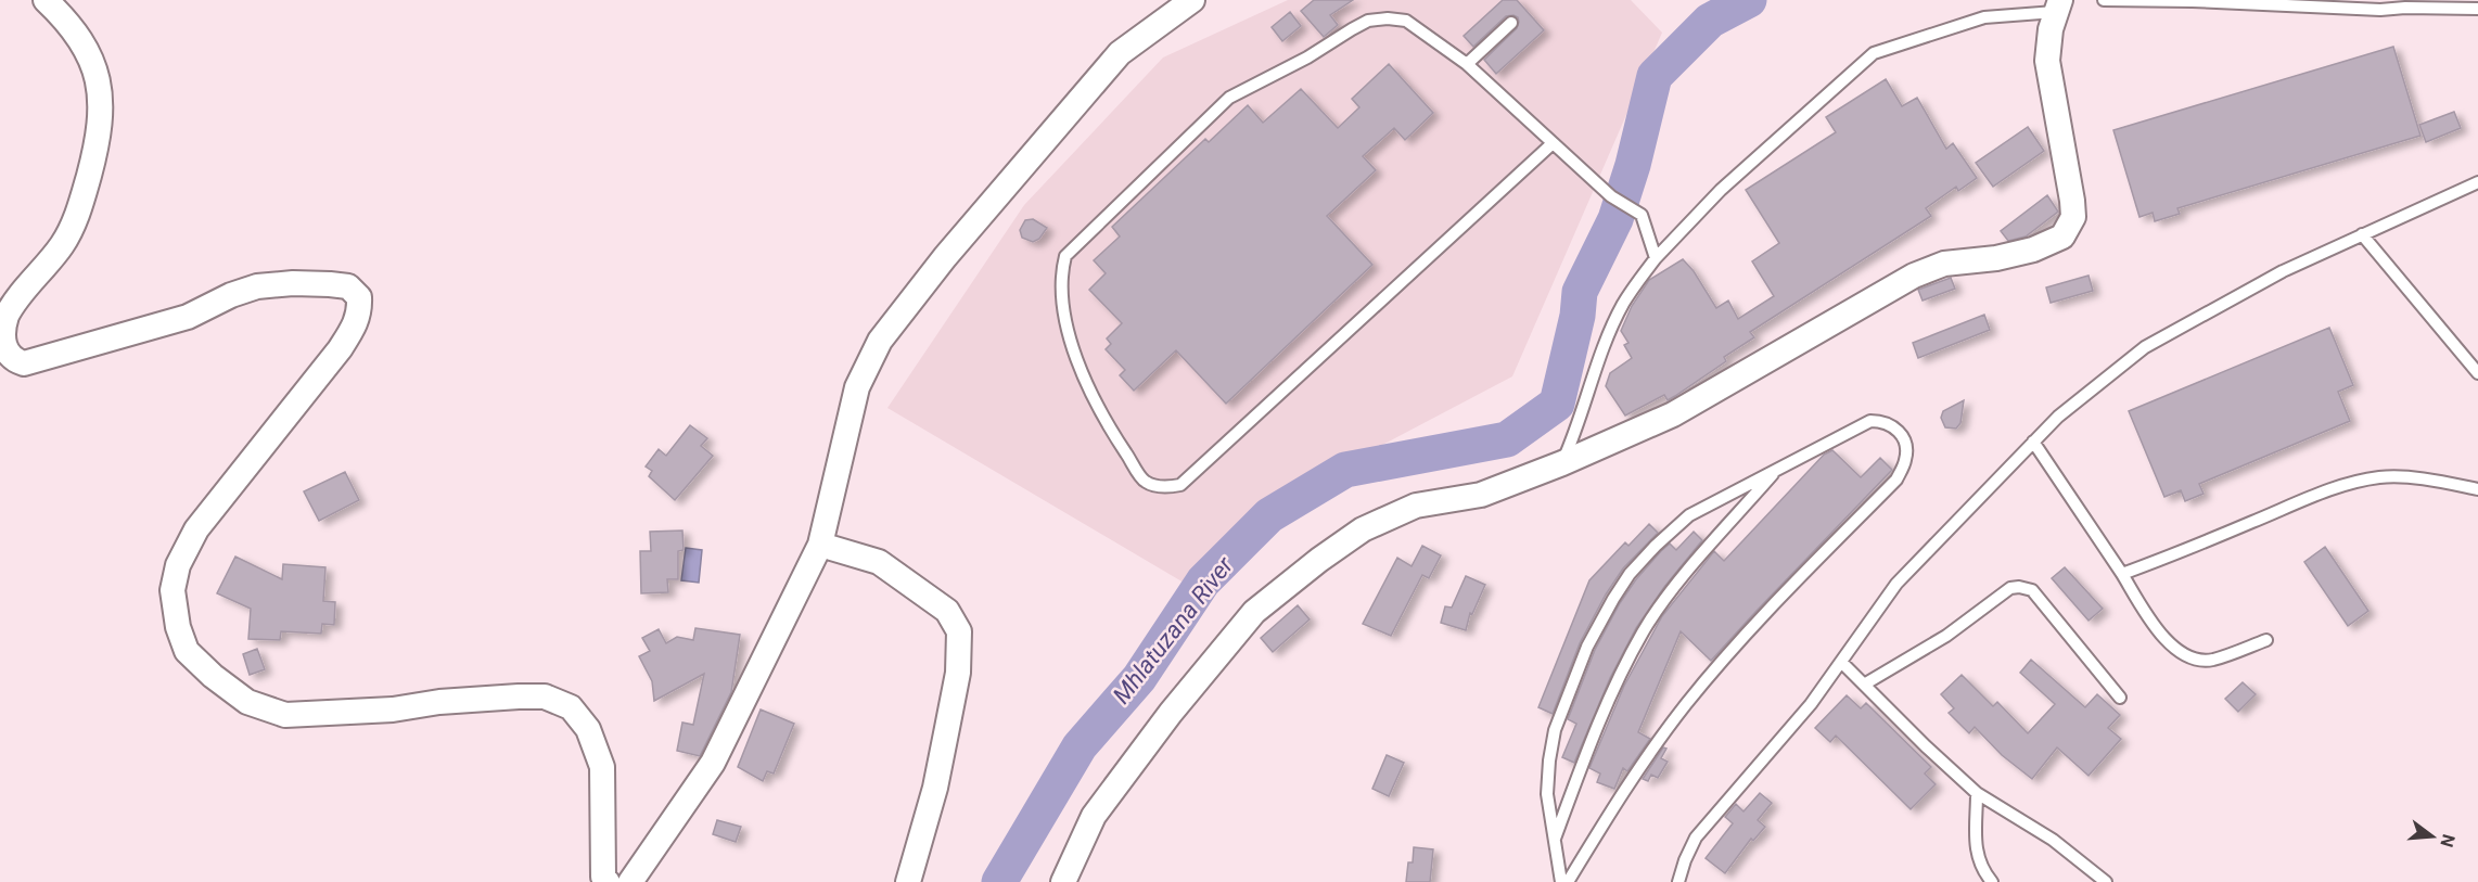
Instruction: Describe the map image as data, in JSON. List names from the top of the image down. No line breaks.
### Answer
{"water":["Mhlatuzana River"],"north":"right"}
